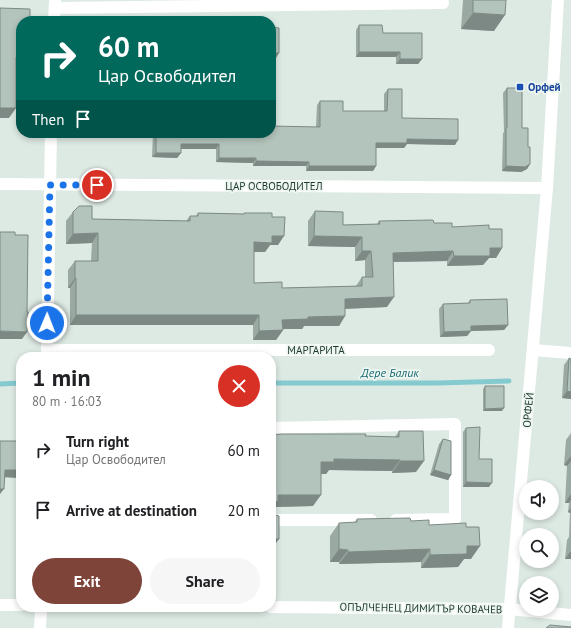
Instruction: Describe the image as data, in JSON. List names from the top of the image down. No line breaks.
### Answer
{"streets":{"street":["ЦАР ОСВОБОДИТЕЛ","МАРГАРИТА","ОРФЕЙ","ОПЪЛЧЕНЕЦ ДИМИТЪР КОВАЧЕВ"]},"crossings":[["ЦАР ОСВОБОДИТЕЛ","ОРФЕЙ"],["ОРФЕЙ","ОПЪЛЧЕНЕЦ ДИМИТЪР КОВАЧЕВ"]],"water":["Дере Балик"],"places":{"transit":["Орфей"]},"page":{"turn":["60 m","Цар Освободител"],"then":"Then","heading":["1 min","80 m · 16:03"],"list":[{"name":"Turn right","note":"Цар Освободител","value":"60 m"},{"name":"Arrive at destination","value":"20 m"}],"buttons":["Exit","Share"]}}
